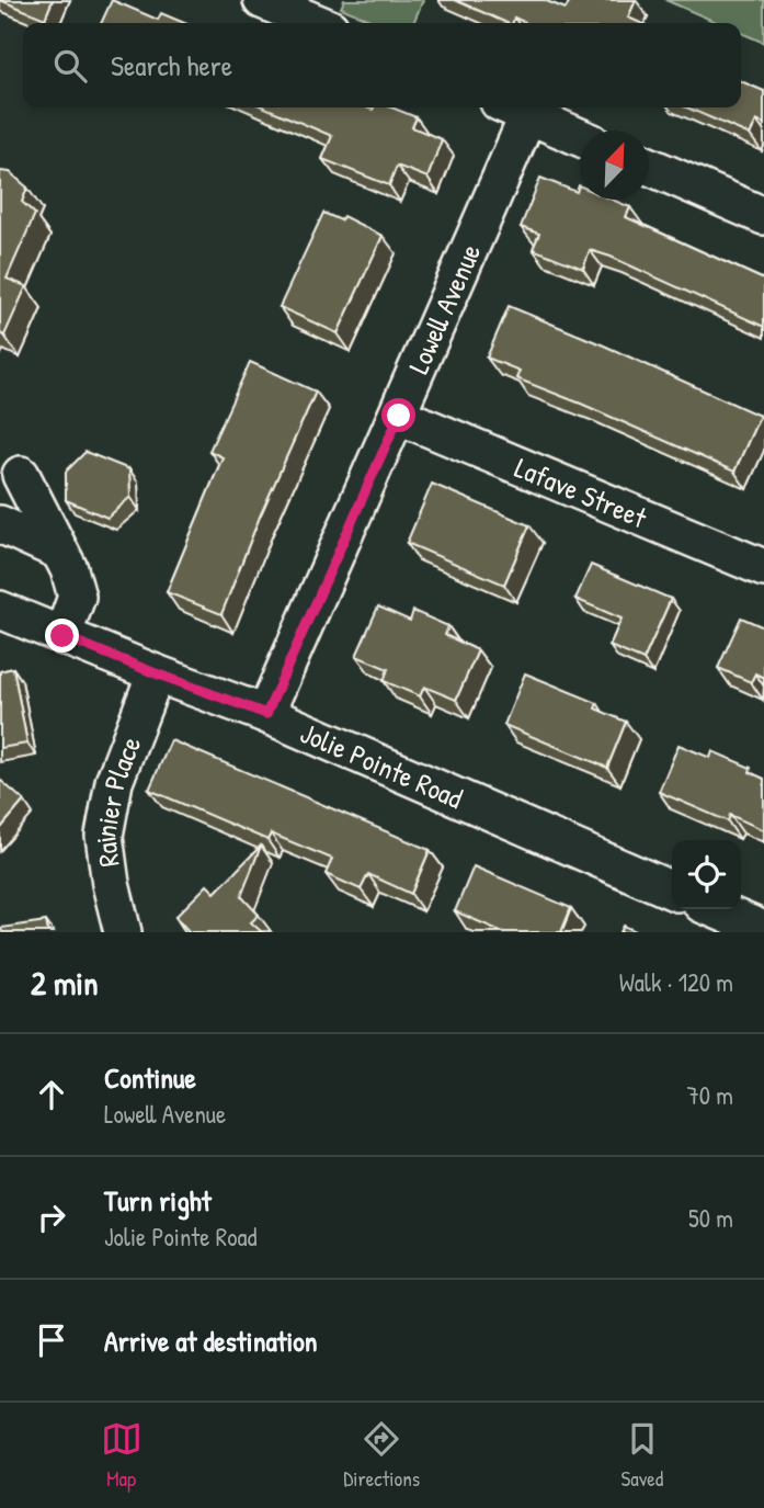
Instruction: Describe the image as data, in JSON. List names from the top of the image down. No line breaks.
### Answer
{"streets":{"street":["Lowell Avenue","Lafave Street","Jolie Pointe Road","Rainier Place"]},"crossings":[["Lowell Avenue","Lafave Street"],["Lowell Avenue","Jolie Pointe Road"],["Jolie Pointe Road","Rainier Place"]],"north":"top right","page":{"search":"Search here","heading":["2 min","Walk · 120 m"],"list":[["Continue","Lowell Avenue","70 m"],["Turn right","Jolie Pointe Road","50 m"],"Arrive at destination"],"nav":["Map","Directions","Saved"]}}
